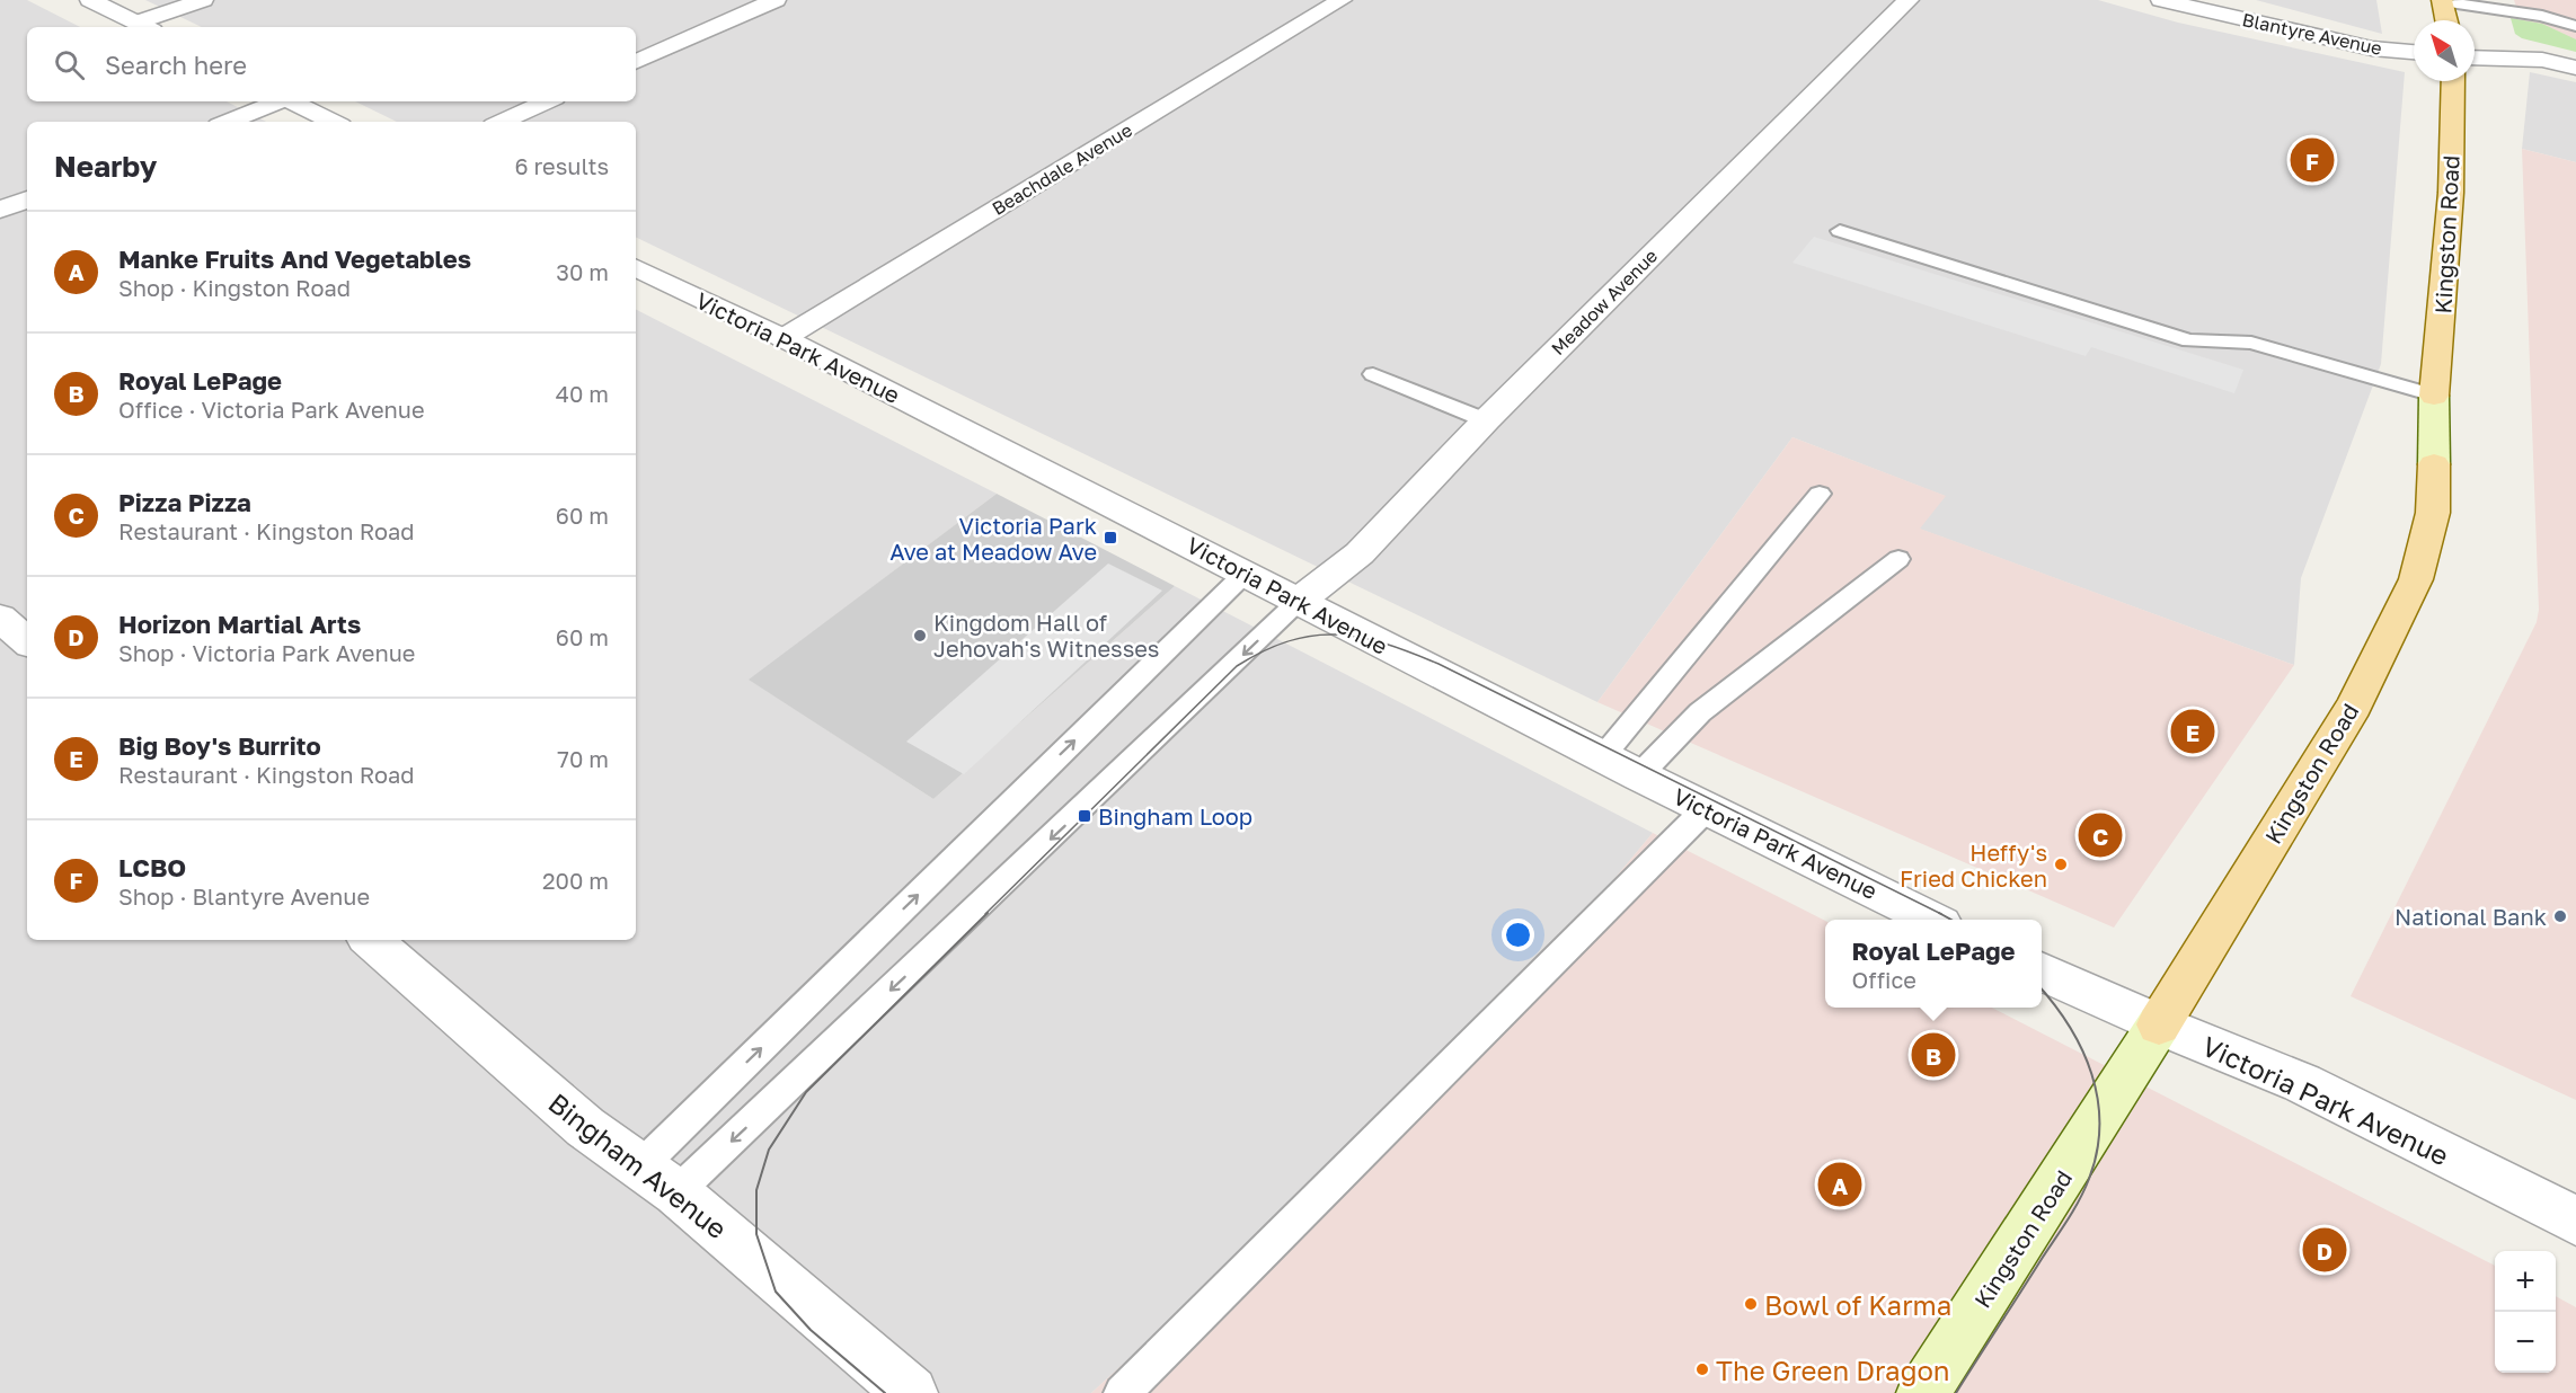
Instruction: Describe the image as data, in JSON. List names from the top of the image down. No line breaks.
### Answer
{"streets":{"main road":["Kingston Road"],"street":["Blantyre Avenue","Beachdale Avenue","Meadow Avenue","Victoria Park Avenue","Bingham Avenue"]},"crossings":[["Beachdale Avenue","Victoria Park Avenue"],["Kingston Road","Victoria Park Avenue"],["Meadow Avenue","Victoria Park Avenue"]],"places":{"transit":["Victoria Park Ave at Meadow Ave","Bingham Loop"],"other":["Kingdom Hall of Jehovah's Witnesses","Heffy's Fried Chicken","National Bank","Bowl of Karma","The Green Dragon"]},"north":"top left","page":{"search":"Search here","heading":["Nearby","6 results"],"pins":["F","E","C","B","A","D"],"list":[{"mark":"A","name":"Manke Fruits And Vegetables","note":"Shop · Kingston Road","value":"30 m"},{"mark":"B","name":"Royal LePage","note":"Office · Victoria Park Avenue","value":"40 m"},{"mark":"C","name":"Pizza Pizza","note":"Restaurant · Kingston Road","value":"60 m"},{"mark":"D","name":"Horizon Martial Arts","note":"Shop · Victoria Park Avenue","value":"60 m"},{"mark":"E","name":"Big Boy's Burrito","note":"Restaurant · Kingston Road","value":"70 m"},{"mark":"F","name":"LCBO","note":"Shop · Blantyre Avenue","value":"200 m"}],"popup":["Royal LePage","Office"],"map_buttons":["+","−"]}}
